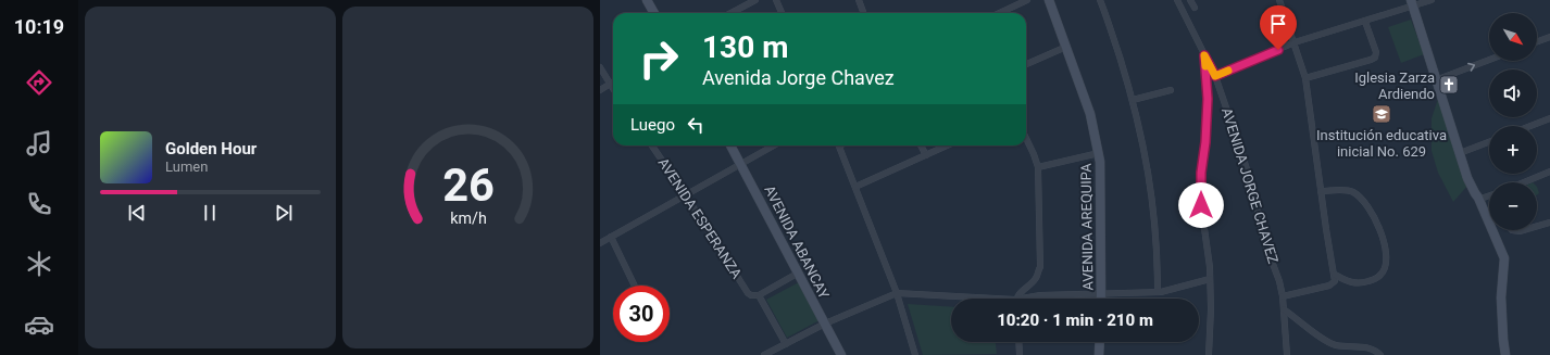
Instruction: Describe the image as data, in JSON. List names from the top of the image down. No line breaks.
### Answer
{"streets":{"street":["AVENIDA JORGE CHAVEZ","AVENIDA ESPERANZA","AVENIDA AREQUIPA","AVENIDA ABANCAY"]},"places":{"church":["Iglesia Zarza Ardiendo"],"school or university":["Institución educativa inicial No. 629"]},"north":"bottom right","page":{"tabs":"10:19","map_buttons":["+","−"],"turn":["130 m","Avenida Jorge Chavez"],"then":"Luego","song":["Golden Hour","Lumen"],"limit":"30","trip":"10:20 · 1 min · 210 m","gauge":["26","km/h"]}}
